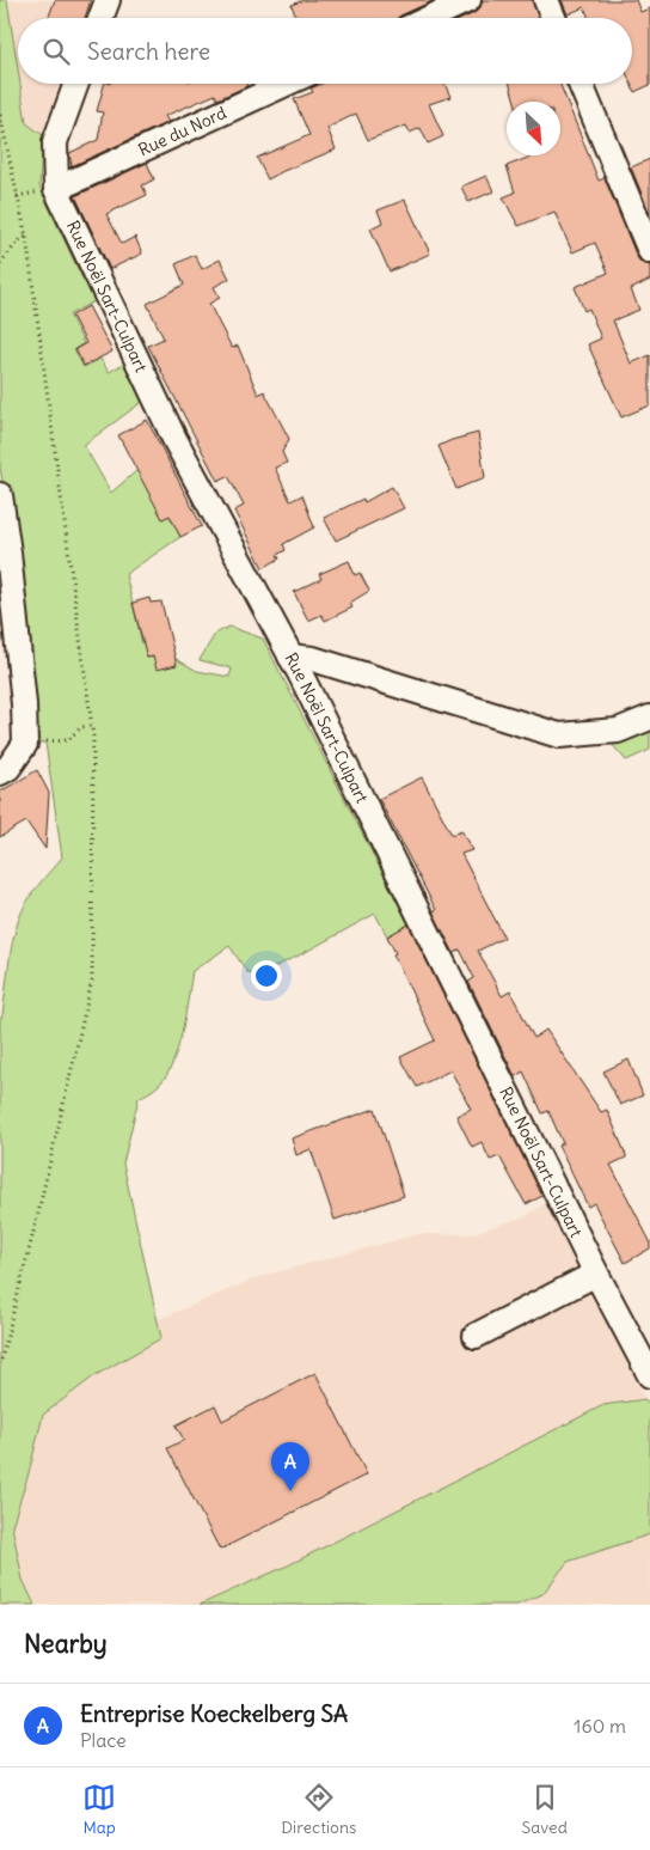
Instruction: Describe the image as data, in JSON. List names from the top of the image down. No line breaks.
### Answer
{"streets":{"street":["Rue du Nord","Rue Noël Sart-Culpart"]},"crossings":[["Rue du Nord","Rue Noël Sart-Culpart"]],"north":"bottom right","page":{"search":"Search here","pins":"A","heading":"Nearby","list":[{"mark":"A","name":"Entreprise Koeckelberg SA","note":"Place","value":"160 m"}],"nav":["Map","Directions","Saved"]}}
